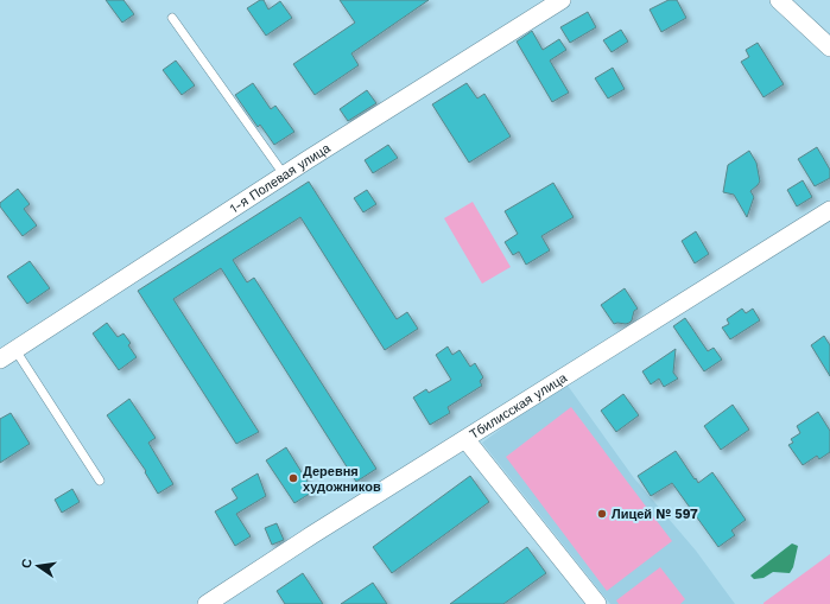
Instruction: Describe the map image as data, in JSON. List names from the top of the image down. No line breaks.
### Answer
{"streets":{"street":["1-я Полевая улица","Тбилисская улица"]},"places":["Деревня художников","Лицей № 597"],"north":"left"}
